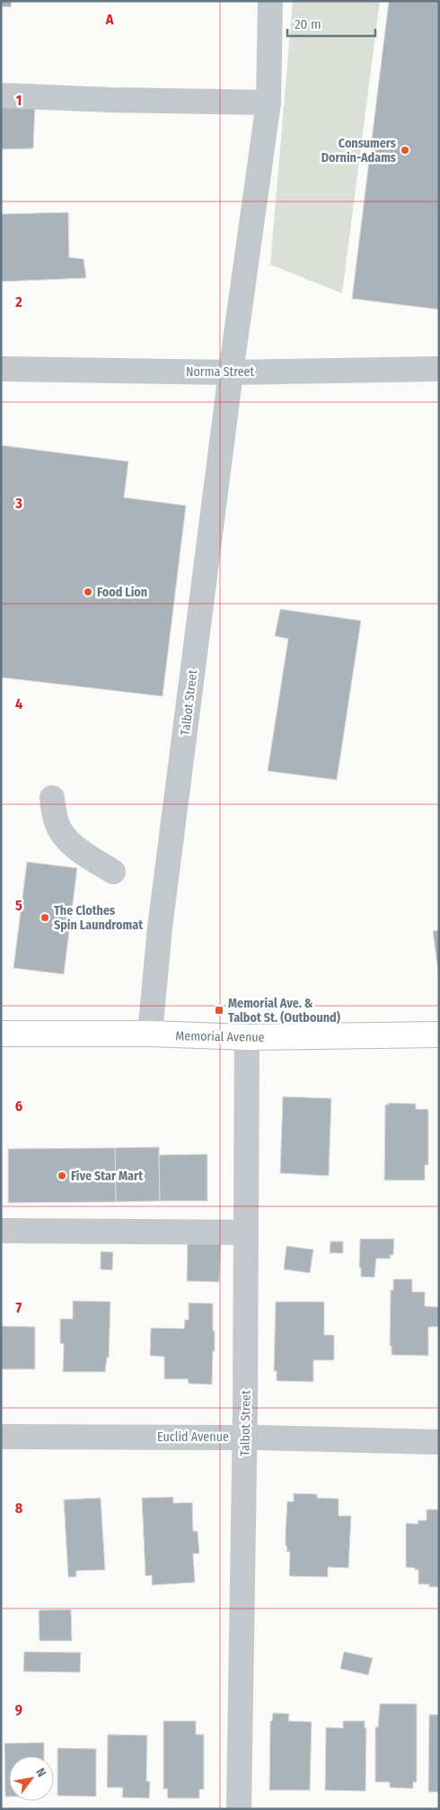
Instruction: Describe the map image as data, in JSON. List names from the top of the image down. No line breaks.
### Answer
{"streets":{"main road":["Memorial Avenue"],"street":["Norma Street","Talbot Street","Euclid Avenue"]},"crossings":[["Norma Street","Talbot Street"],["Talbot Street","Memorial Avenue"],["Talbot Street","Euclid Avenue"]],"places":{"other":["Consumers Dornin-Adams","Food Lion","The Clothes Spin Laundromat","Five Star Mart"],"transit":["Memorial Ave. & Talbot St. (Outbound)"]},"scale_bar":"20 m","north":"top right","grid":{"columns":["A"],"rows":["1","2","3","4","5","6","7","8","9"]}}
